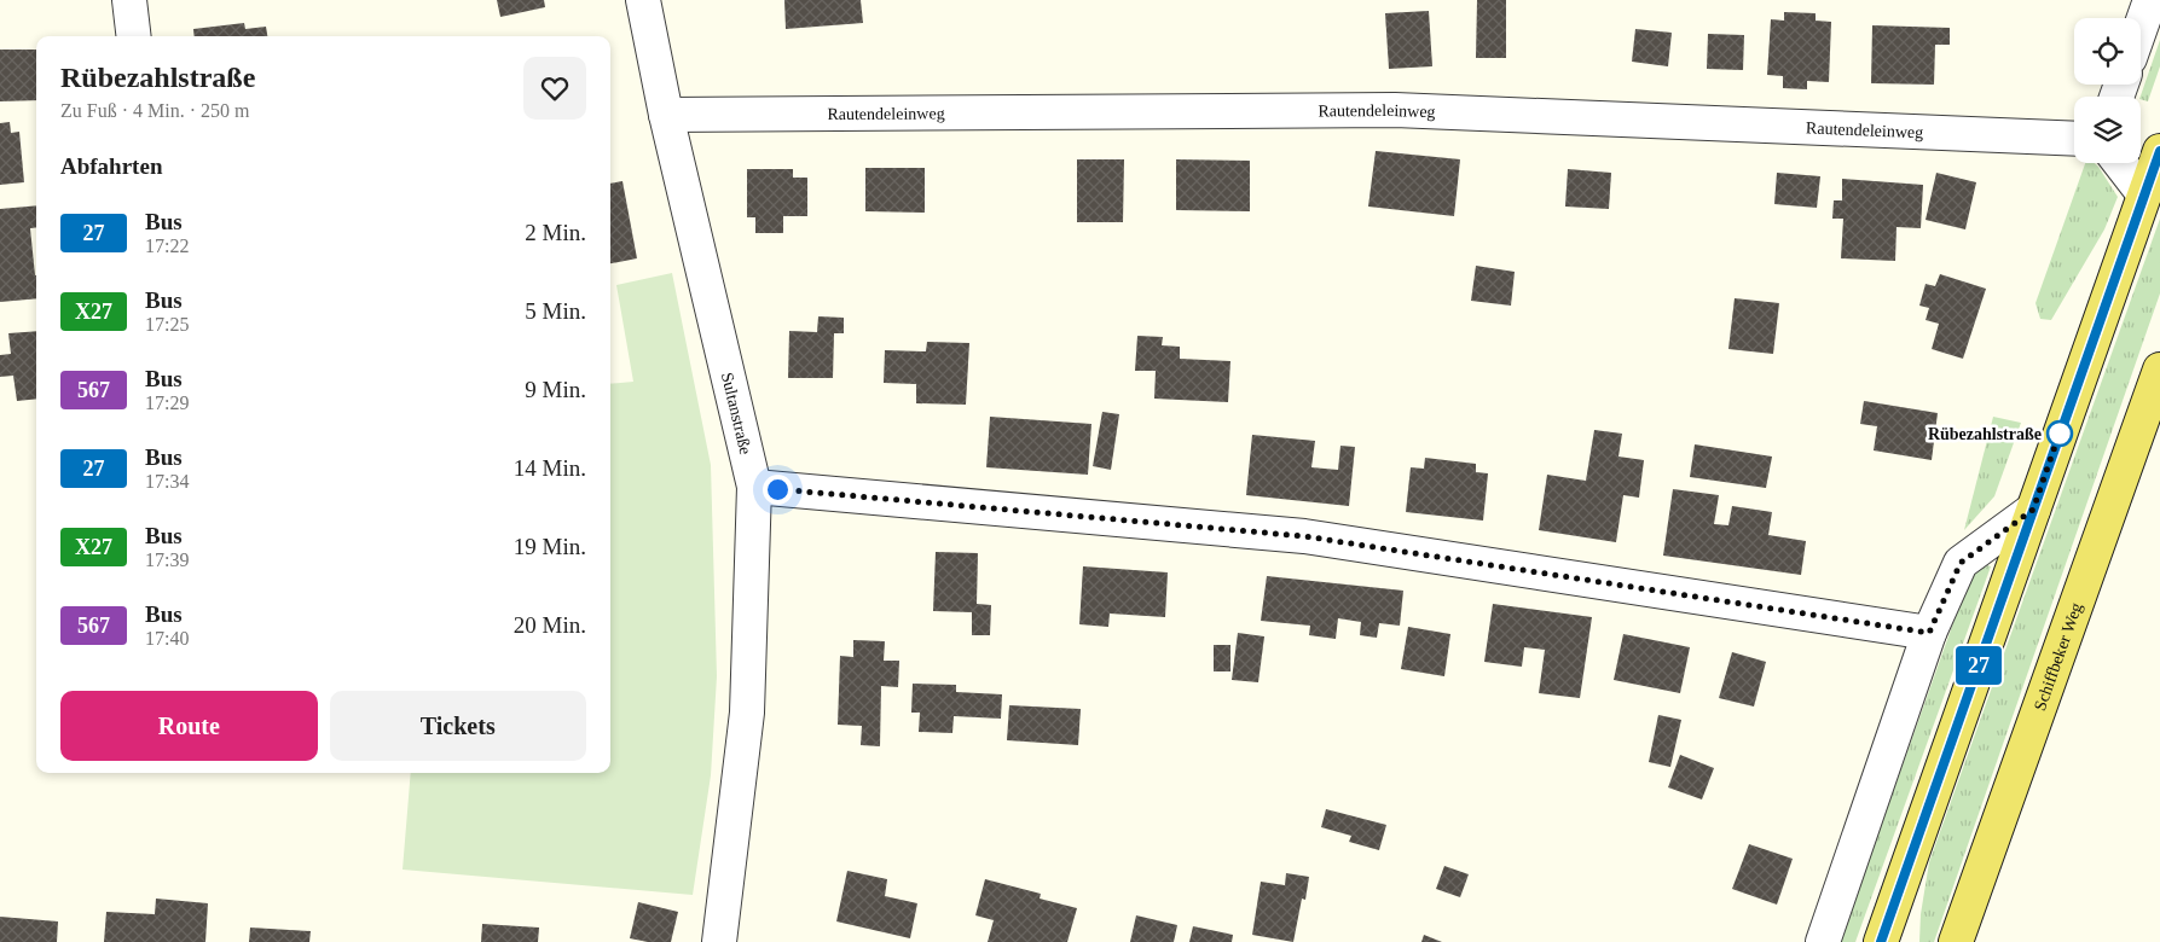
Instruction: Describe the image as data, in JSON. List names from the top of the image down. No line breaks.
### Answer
{"streets":{"main road":["Schiffbeker Weg"],"street":["Rautendeleinweg","Sultanstraße"]},"crossings":[["Rautendeleinweg","Sultanstraße"]],"places":["Rübezahlstraße"],"lines":["bus line 27"],"page":{"on_map":"27","heading":[["Rübezahlstraße","Zu Fuß · 4 Min. · 250 m"],"Abfahrten"],"list":[{"mark":"27","name":"Bus","note":"17:22","value":"2 Min."},{"mark":"X27","name":"Bus","note":"17:25","value":"5 Min."},{"mark":"567","name":"Bus","note":"17:29","value":"9 Min."},{"mark":"27","name":"Bus","note":"17:34","value":"14 Min."},{"mark":"X27","name":"Bus","note":"17:39","value":"19 Min."},{"mark":"567","name":"Bus","note":"17:40","value":"20 Min."}],"buttons":["Route","Tickets"]}}
